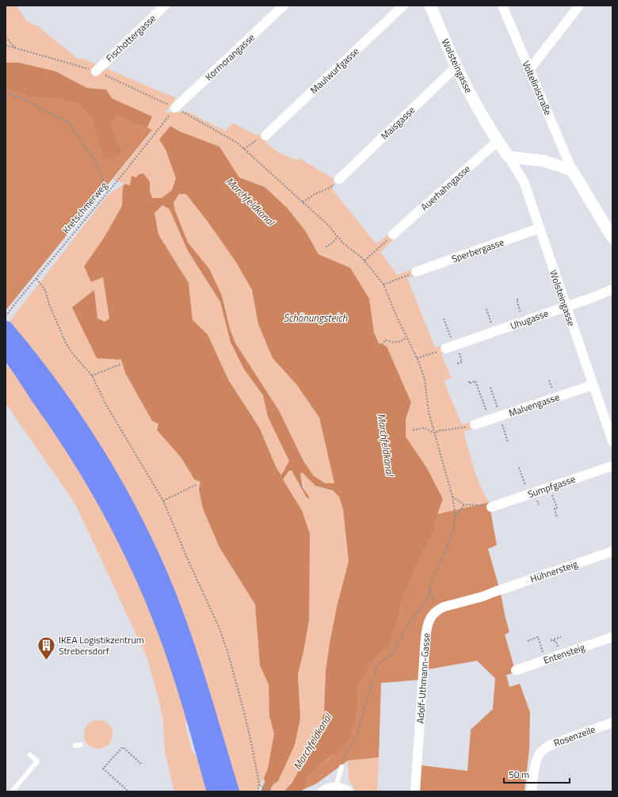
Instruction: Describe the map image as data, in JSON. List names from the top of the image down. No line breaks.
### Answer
{"streets":{"street":["Fischottergasse","Kormorangasse","Wolsteingasse","Maulwurfgasse","Voltelinistraße","Maisgasse","Auerhahngasse","Sperbergasse","Uhugasse","Malvengasse","Sumpfgasse","Hühnersteig","Entensteig","Adolf-Uthmann-Gasse","Rosenzeile"],"path":["Kretschmerweg"]},"crossings":[["Kormorangasse","Kretschmerweg"],["Wolsteingasse","Maisgasse"],["Wolsteingasse","Auerhahngasse"],["Wolsteingasse","Sperbergasse"],["Wolsteingasse","Uhugasse"],["Wolsteingasse","Malvengasse"],["Hühnersteig","Adolf-Uthmann-Gasse"]],"water":["Marchfeldkanal","Schönungsteich"],"places":{"building":["IKEA Logistikzentrum Strebersdorf"]},"scale_bar":"50 m"}
